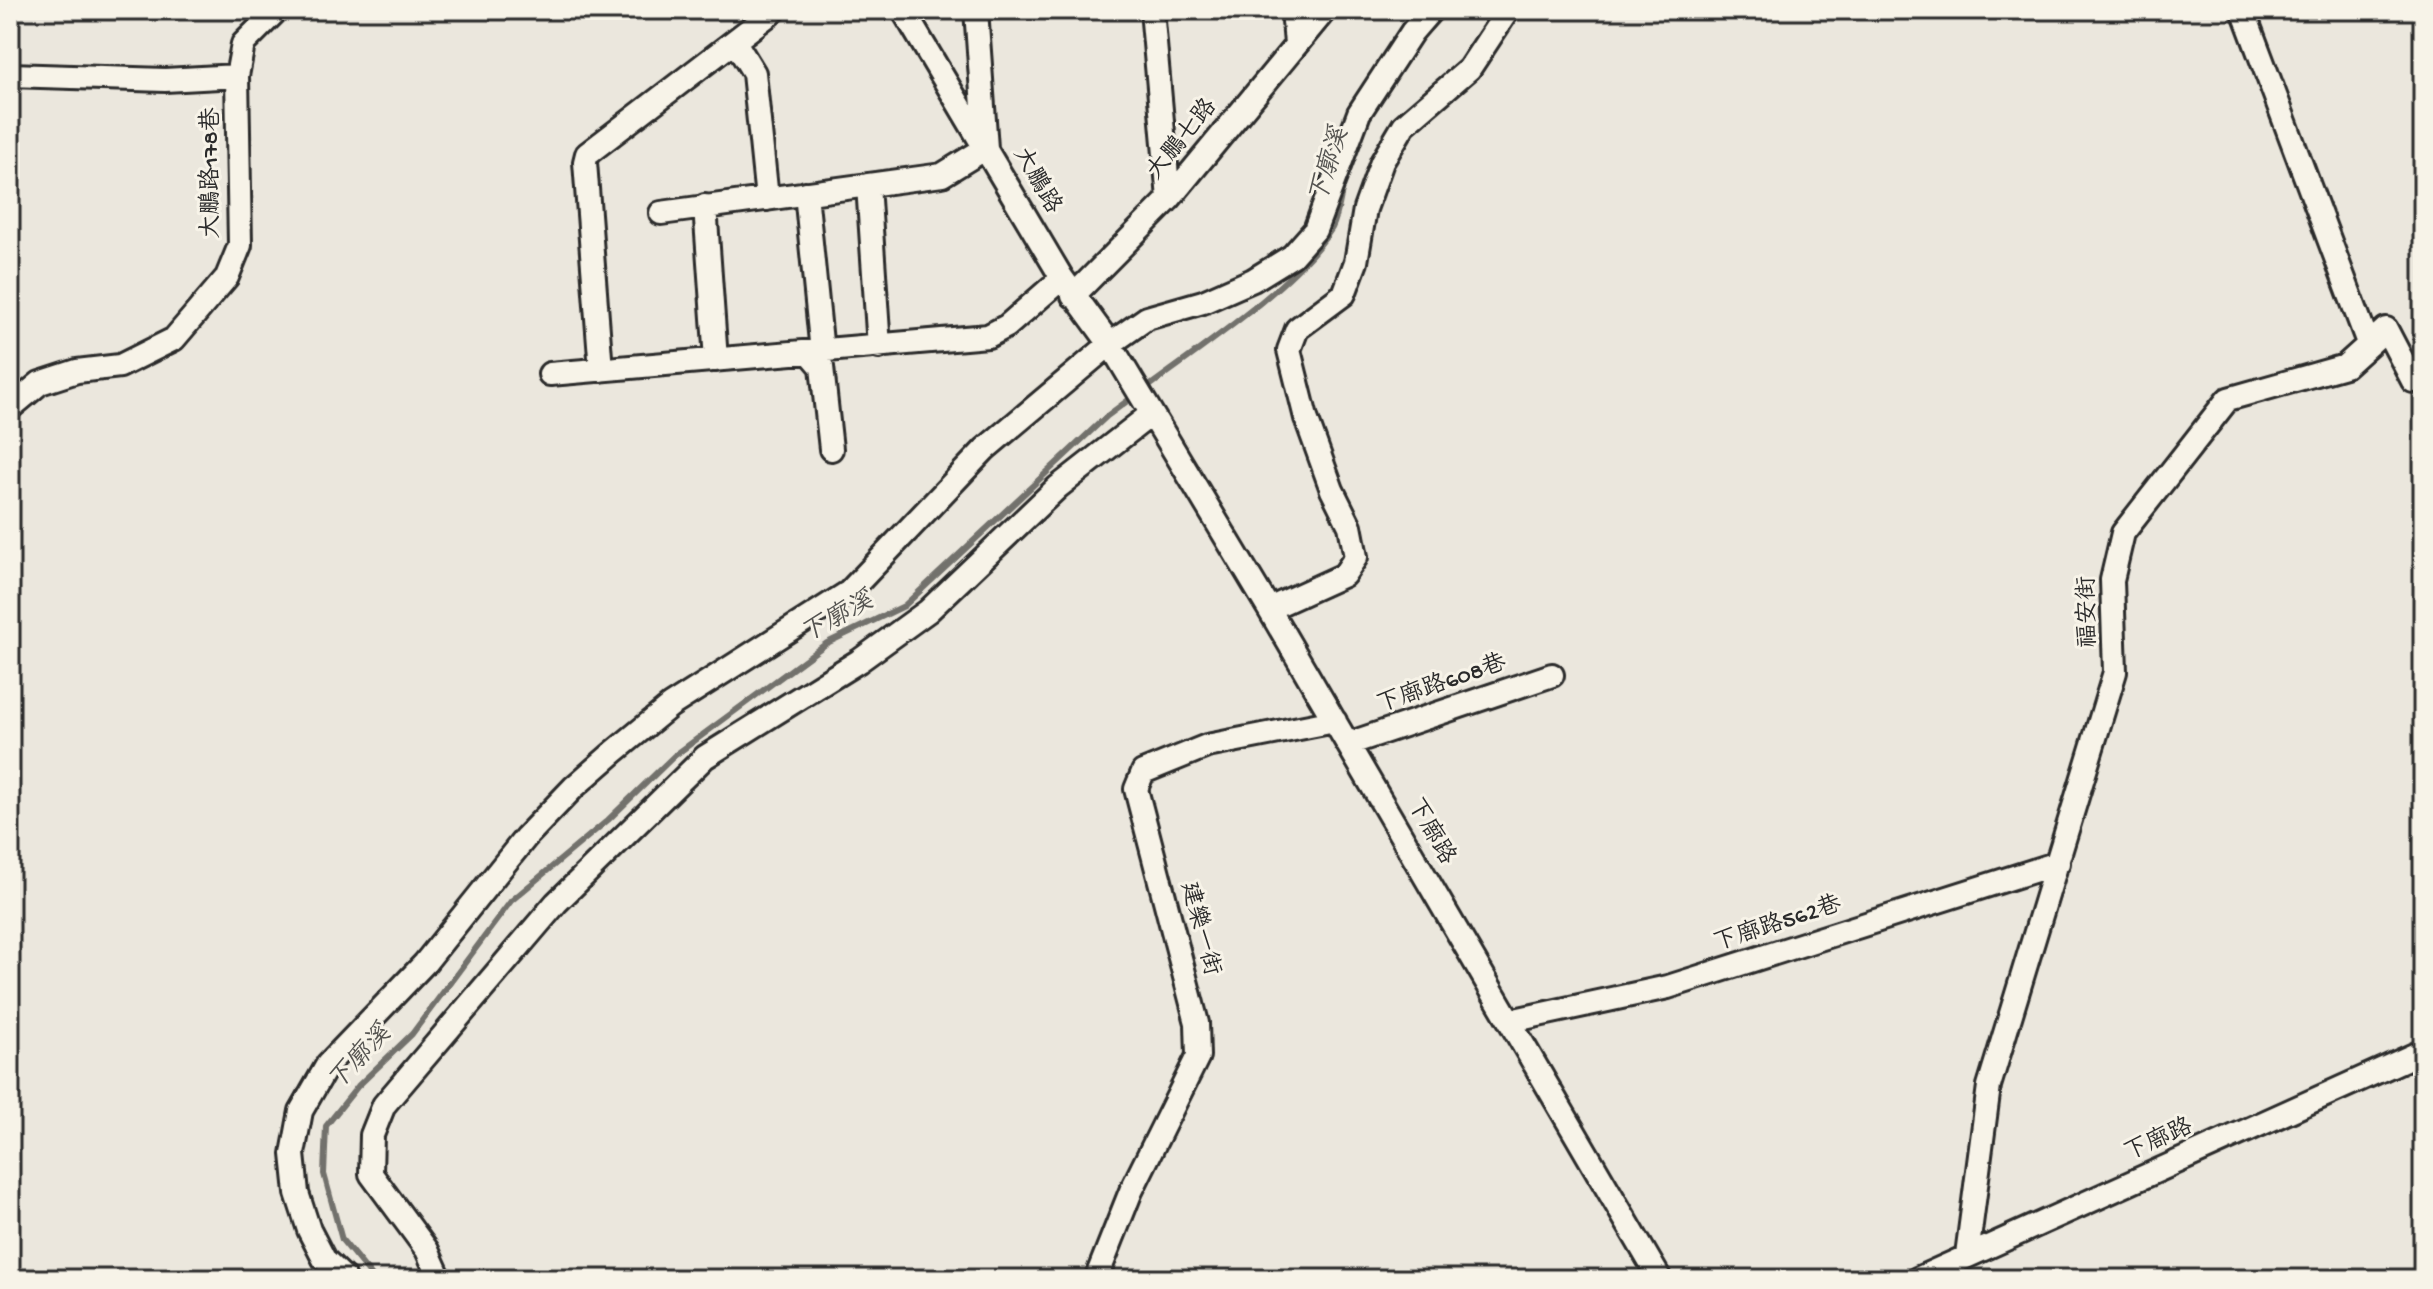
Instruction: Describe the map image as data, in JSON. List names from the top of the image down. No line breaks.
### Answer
{"streets":{"street":["大鵬七路","大鵬路178巷","大鵬路","福安街","下廍路608巷","下廍路","下廍路562巷","建樂一街"]},"crossings":[["大鵬七路","大鵬路"],["大鵬路","下廍路"],["福安街","下廍路"],["福安街","下廍路562巷"],["下廍路608巷","下廍路"],["下廍路","下廍路562巷"],["下廍路","建樂一街"]],"water":["下廓溪"]}
